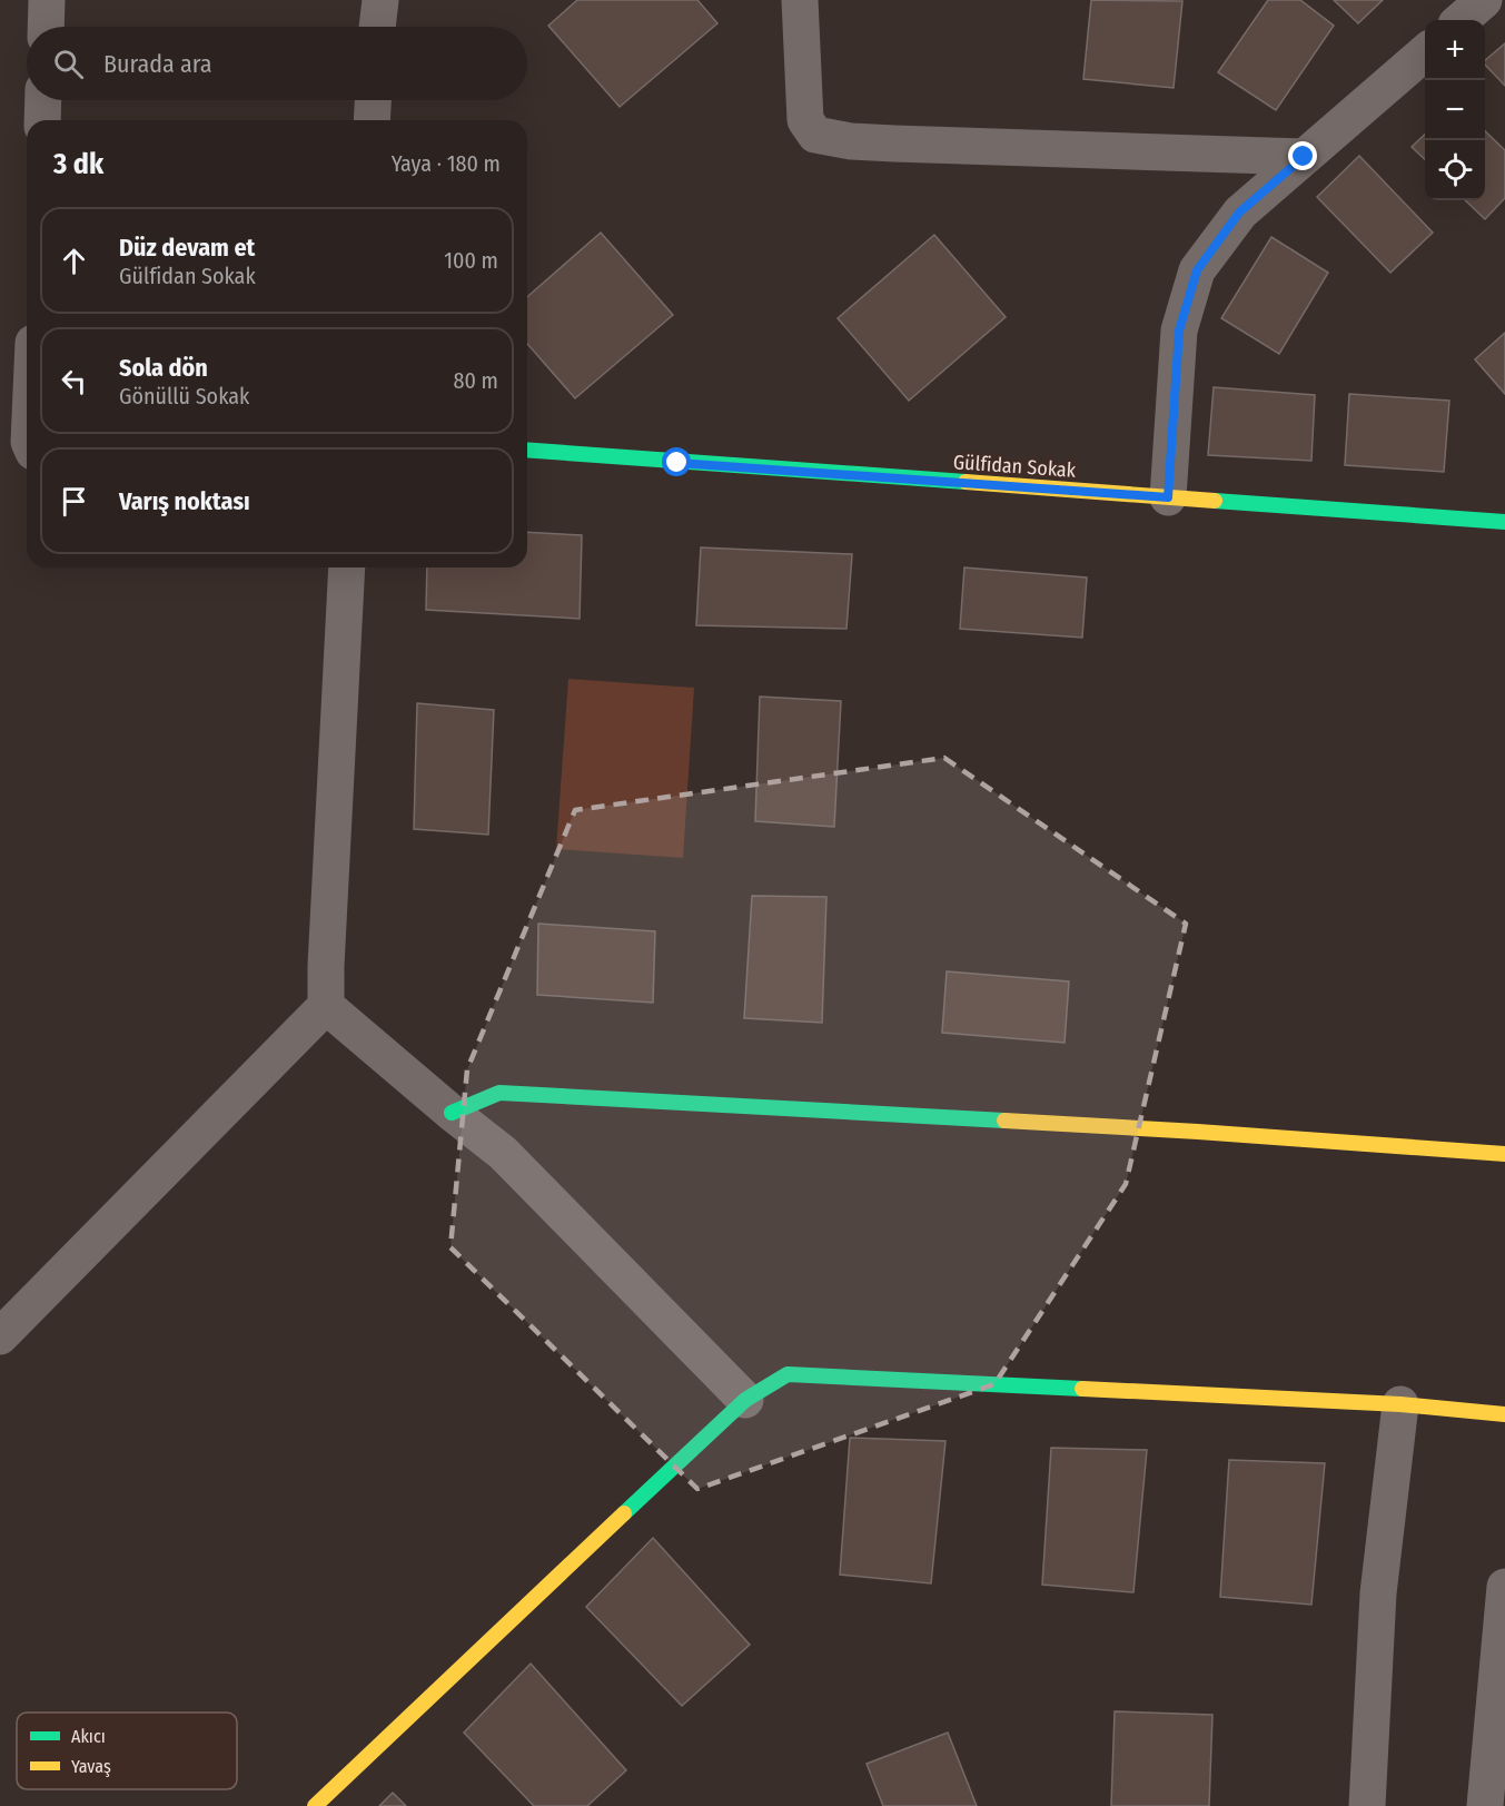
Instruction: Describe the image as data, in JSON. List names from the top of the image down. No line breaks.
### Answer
{"streets":{"street":["Gülfidan Sokak"]},"legend":["Akıcı","Yavaş"],"page":{"map_buttons":["+","−"],"search":"Burada ara","heading":["3 dk","Yaya · 180 m"],"list":[["Düz devam et","Gülfidan Sokak","100 m"],["Sola dön","Gönüllü Sokak","80 m"],"Varış noktası"]}}
